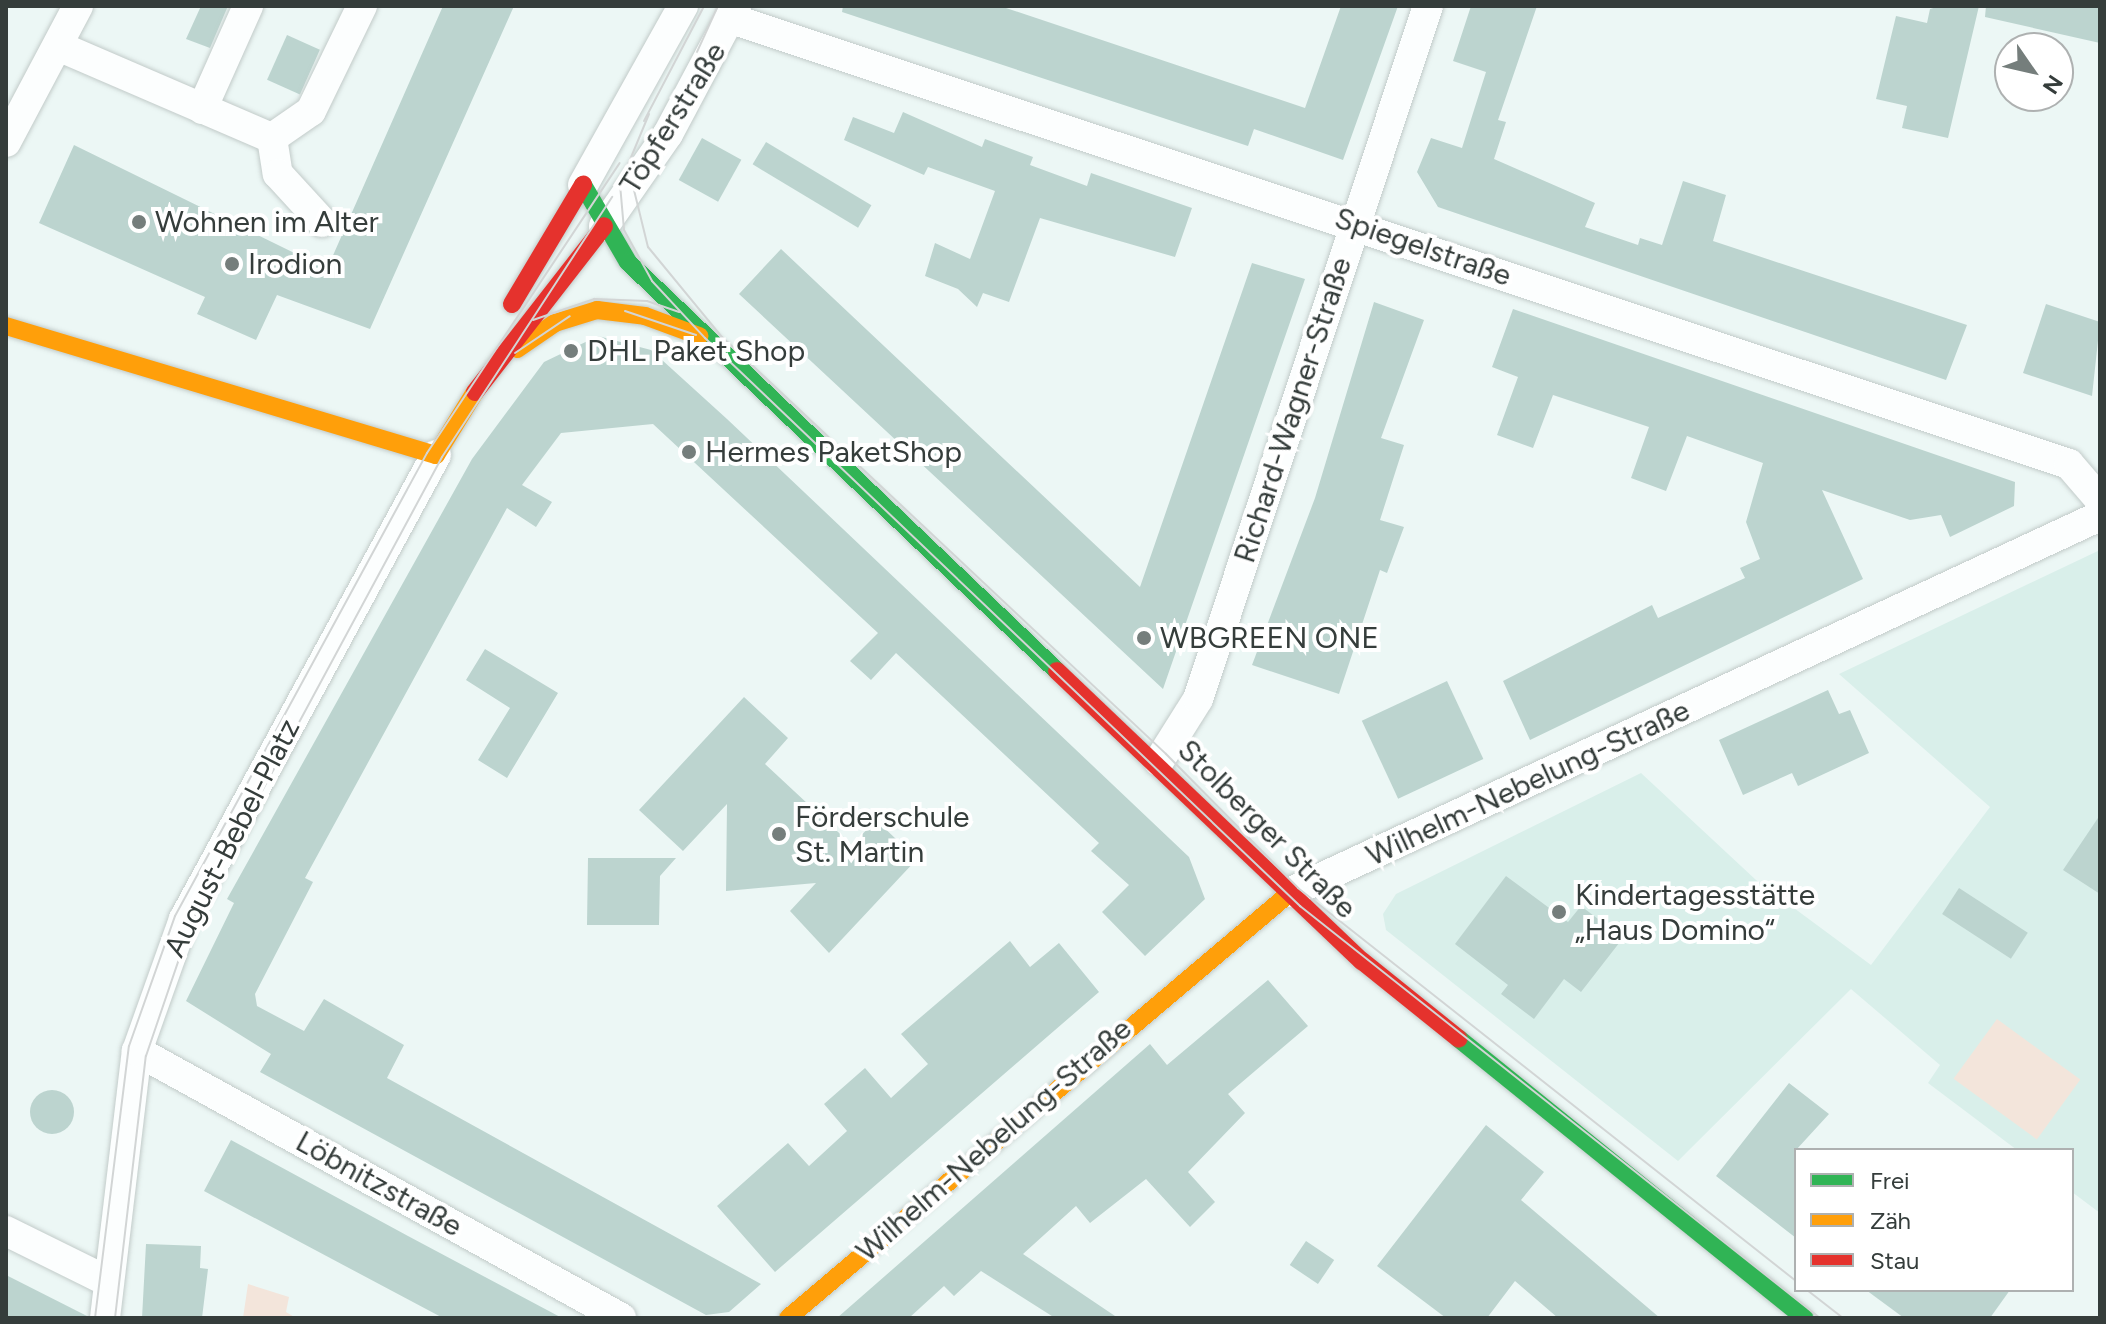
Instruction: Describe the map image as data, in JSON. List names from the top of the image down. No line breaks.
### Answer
{"streets":{"main road":["Wilhelm-Nebelung-Straße","Stolberger Straße","August-Bebel-Platz"],"street":["Töpferstraße","Spiegelstraße","Richard-Wagner-Straße","Löbnitzstraße"]},"crossings":[["Töpferstraße","Spiegelstraße"],["Töpferstraße","Stolberger Straße"],["Töpferstraße","August-Bebel-Platz"],["Spiegelstraße","Richard-Wagner-Straße"],["Richard-Wagner-Straße","Stolberger Straße"],["Wilhelm-Nebelung-Straße","Stolberger Straße"],["Stolberger Straße","August-Bebel-Platz"],["August-Bebel-Platz","Löbnitzstraße"]],"places":["Wohnen im Alter","Irodion","DHL Paket Shop","Hermes PaketShop","WBGREEN ONE","Förderschule St. Martin","Kindertagesstätte „Haus Domino“"],"legend":["Frei","Zäh","Stau"],"north":"bottom right"}
